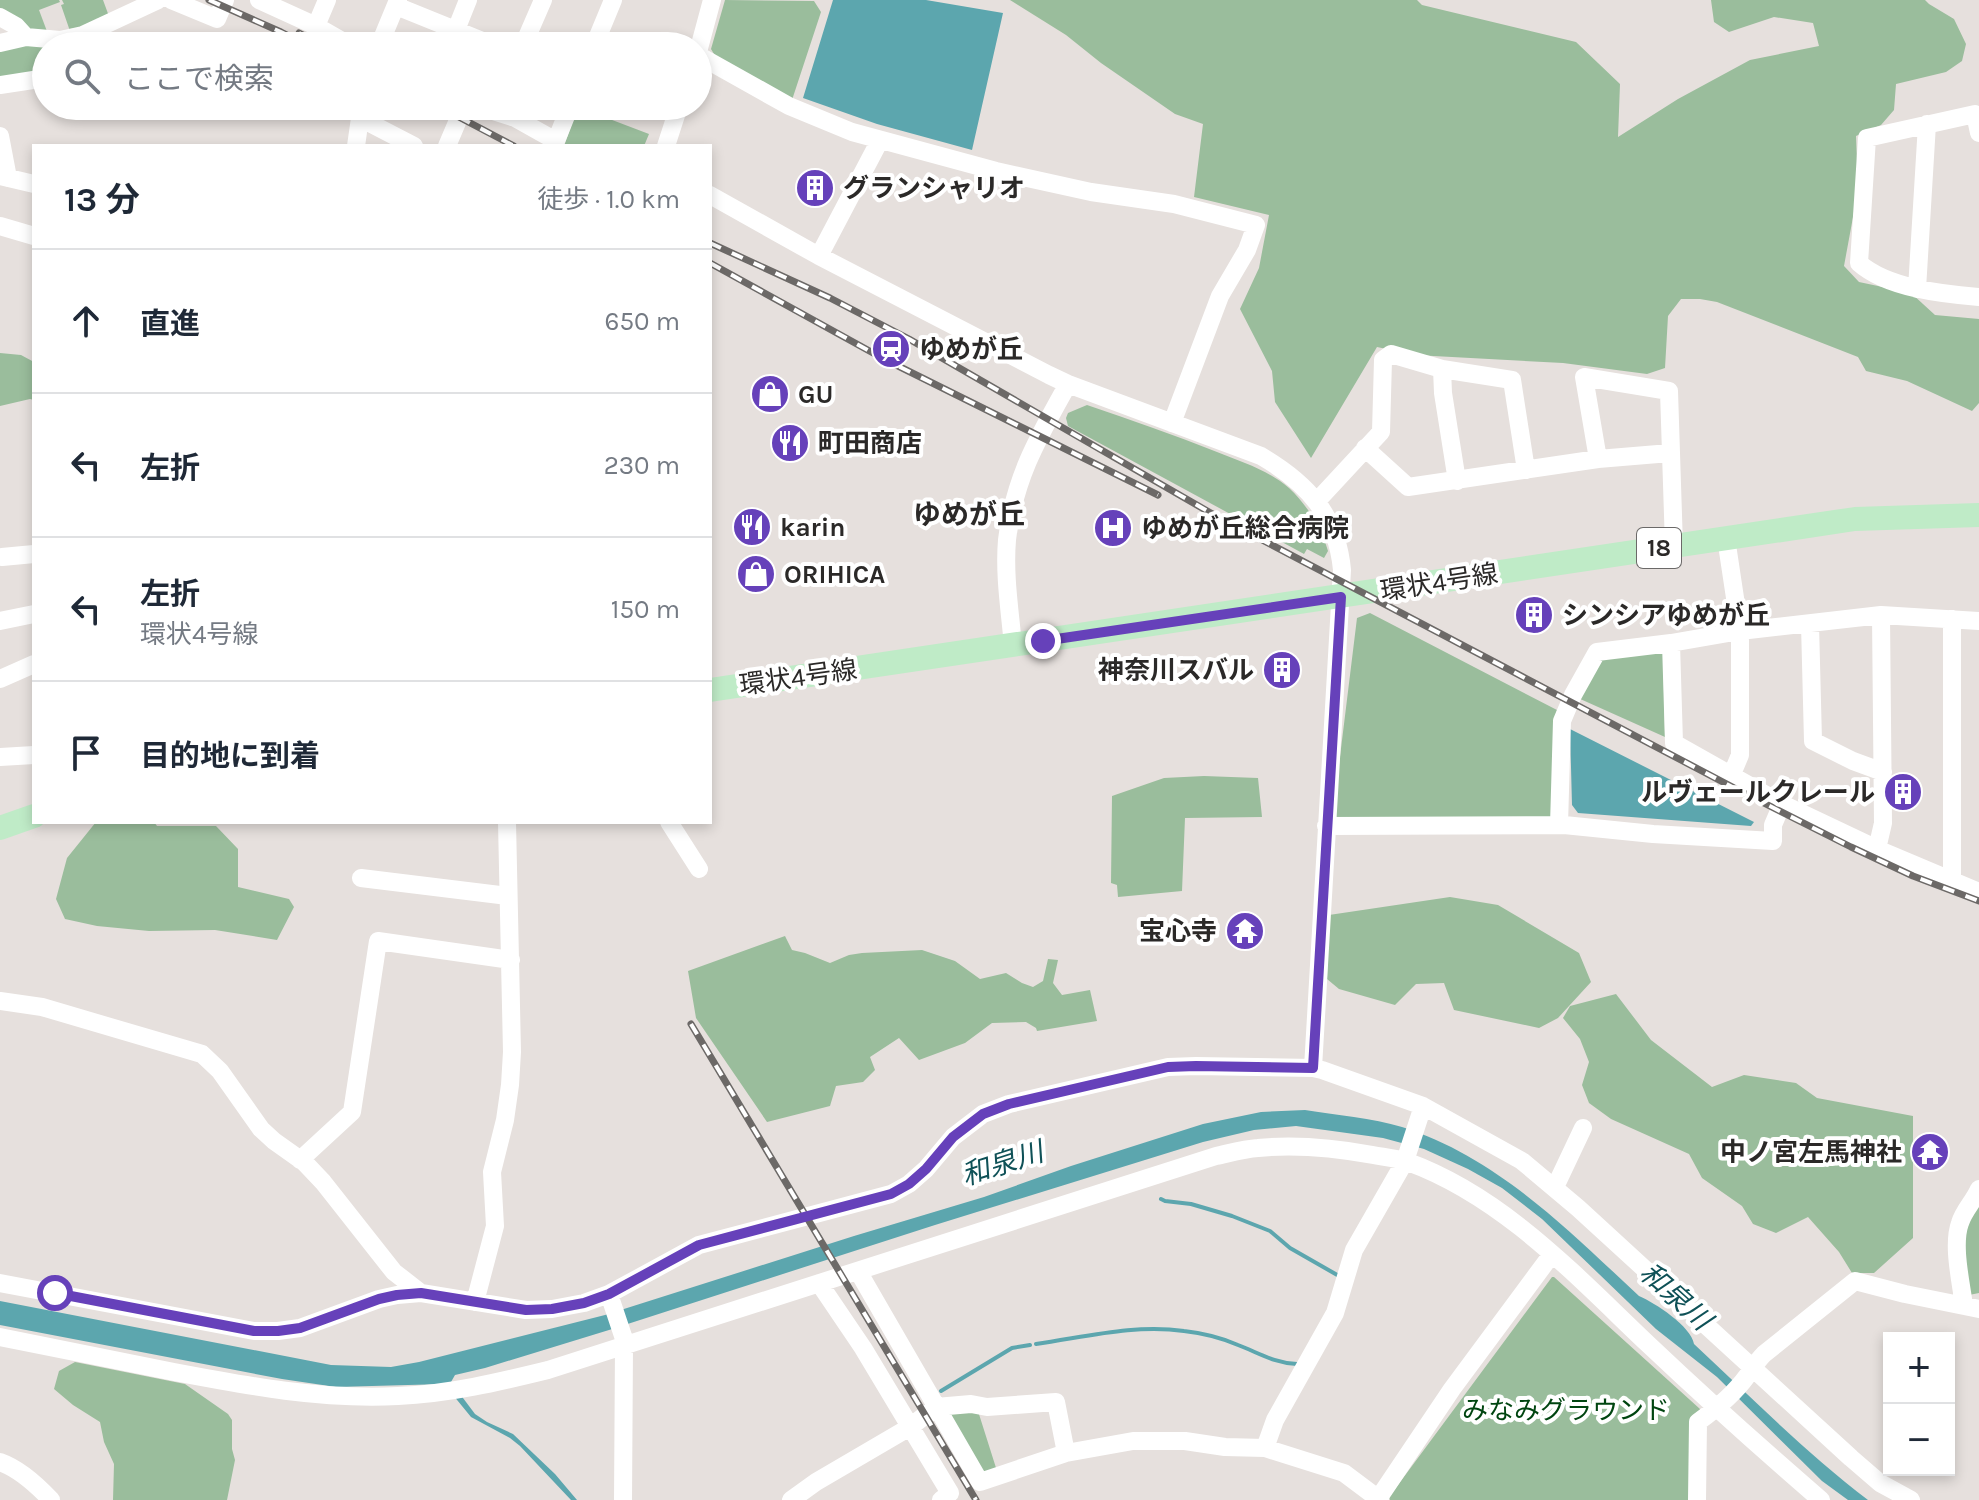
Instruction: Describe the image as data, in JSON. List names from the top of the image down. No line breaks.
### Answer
{"streets":{"main road":["18","環状4号線"]},"districts":["ゆめが丘"],"water":["和泉川"],"parks":["みなみグラウンド"],"places":{"building":["グランシャリオ","シンシアゆめが丘","神奈川スバル","ルヴェールクレール"],"station":["ゆめが丘"],"shop":["GU","ORIHICA"],"restaurant":["町田商店","karin"],"hospital":["ゆめが丘総合病院"],"temple":["宝心寺","中ノ宮左馬神社"]},"page":{"search":"ここで検索","heading":["13 分","徒歩 · 1.0 km"],"list":[["直進","650 m"],["左折","230 m"],["左折","環状4号線","150 m"],"目的地に到着"],"map_buttons":["+","−"]}}
